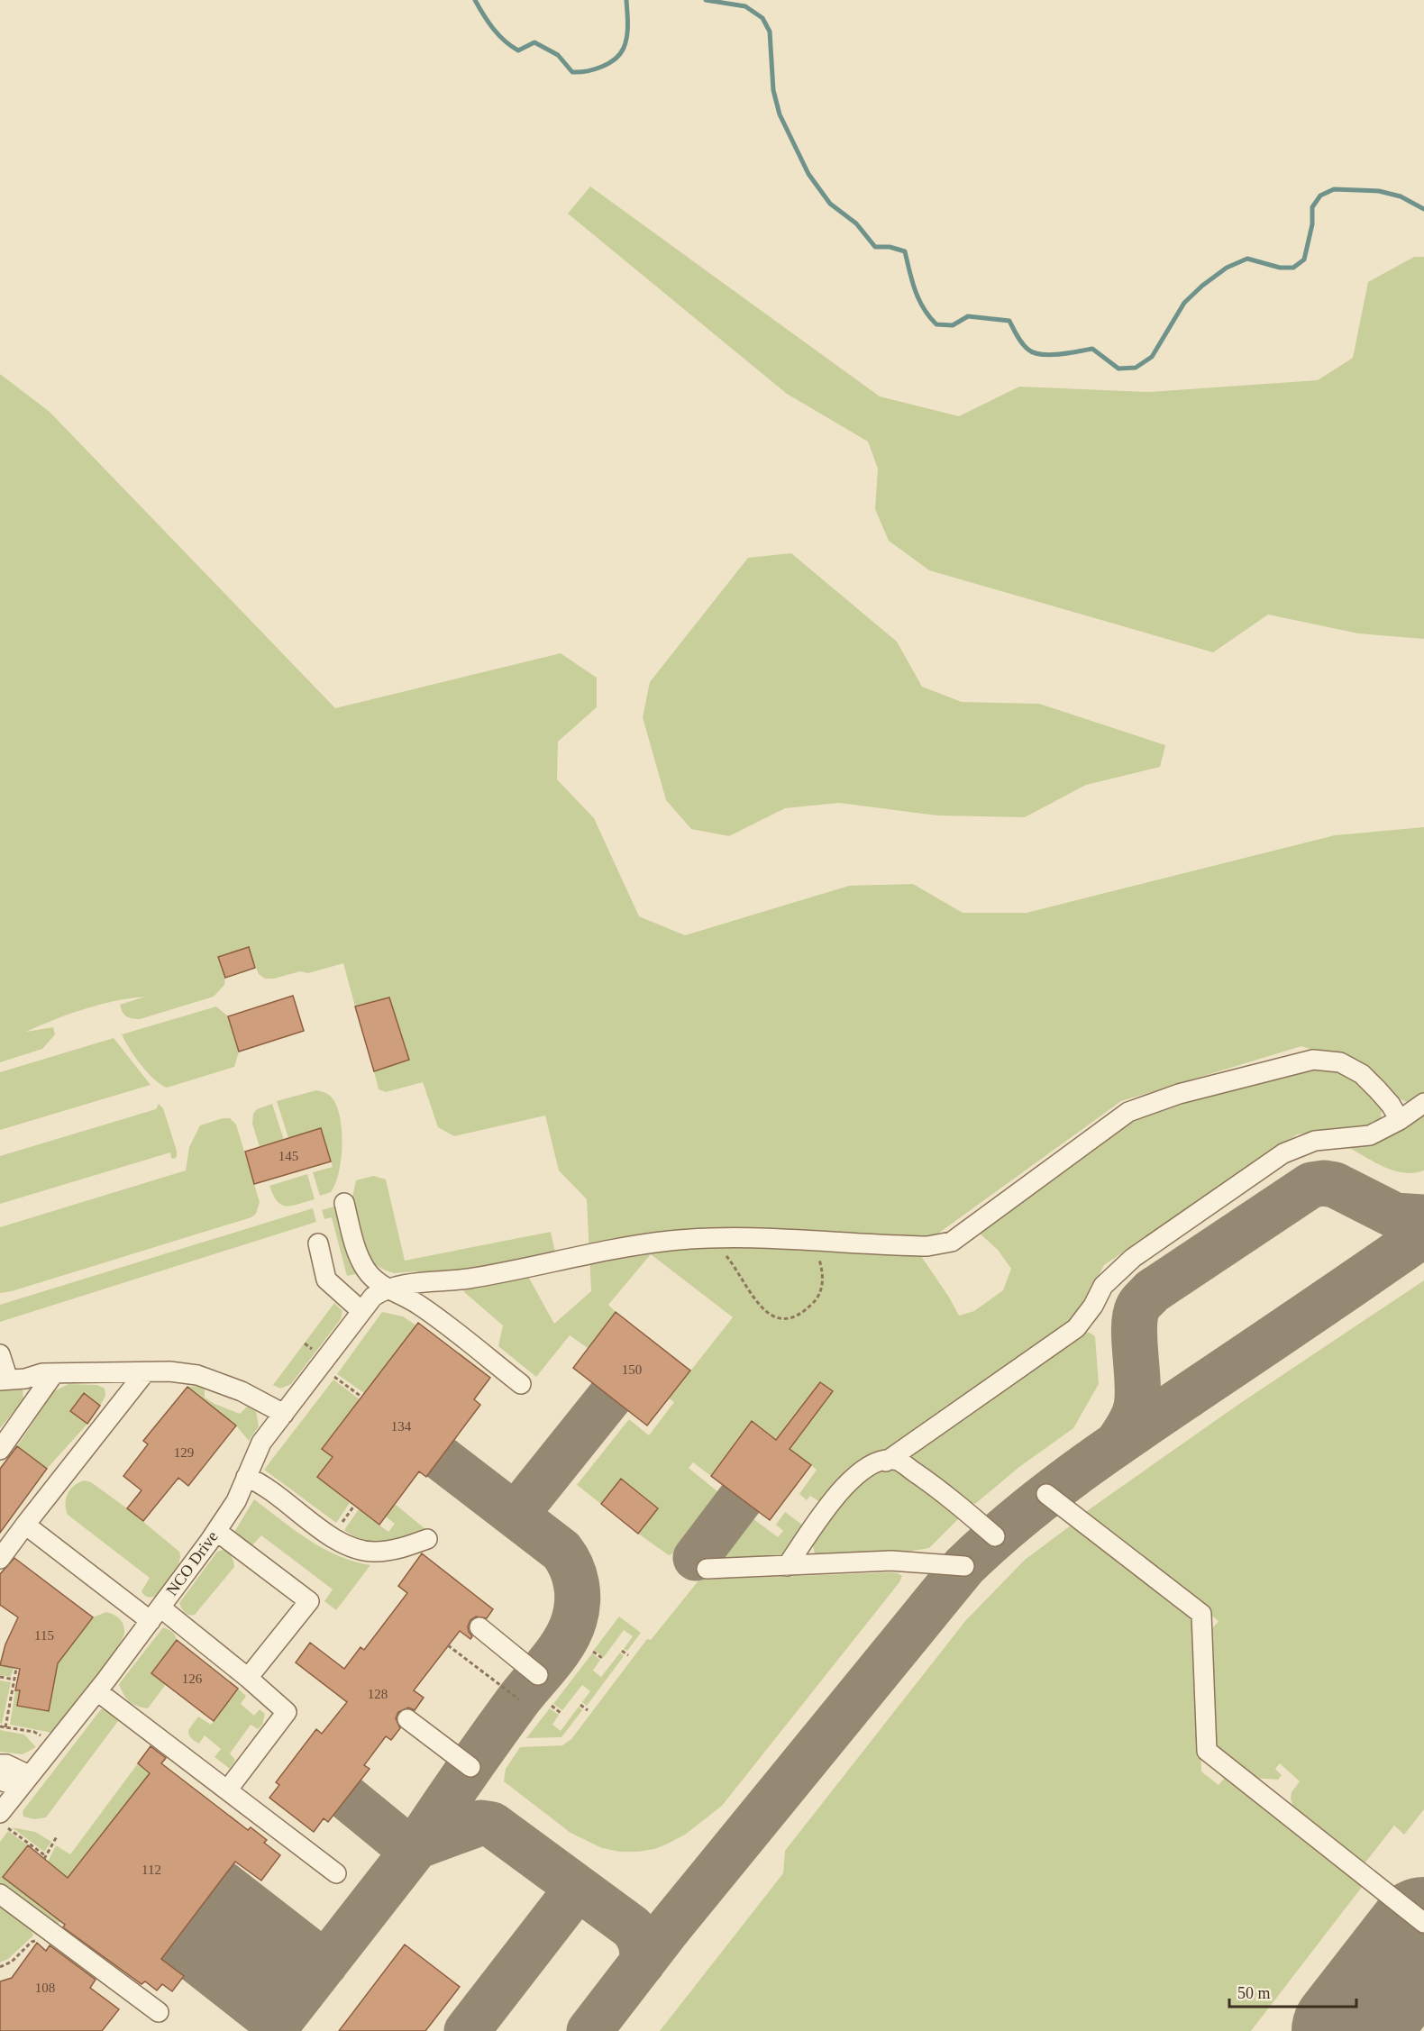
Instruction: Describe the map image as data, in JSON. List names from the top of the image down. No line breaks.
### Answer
{"streets":{"lane":["NCO Drive"]},"house_numbers":["145","150","134","129","115","126","128","112","108"],"scale_bar":"50 m"}
